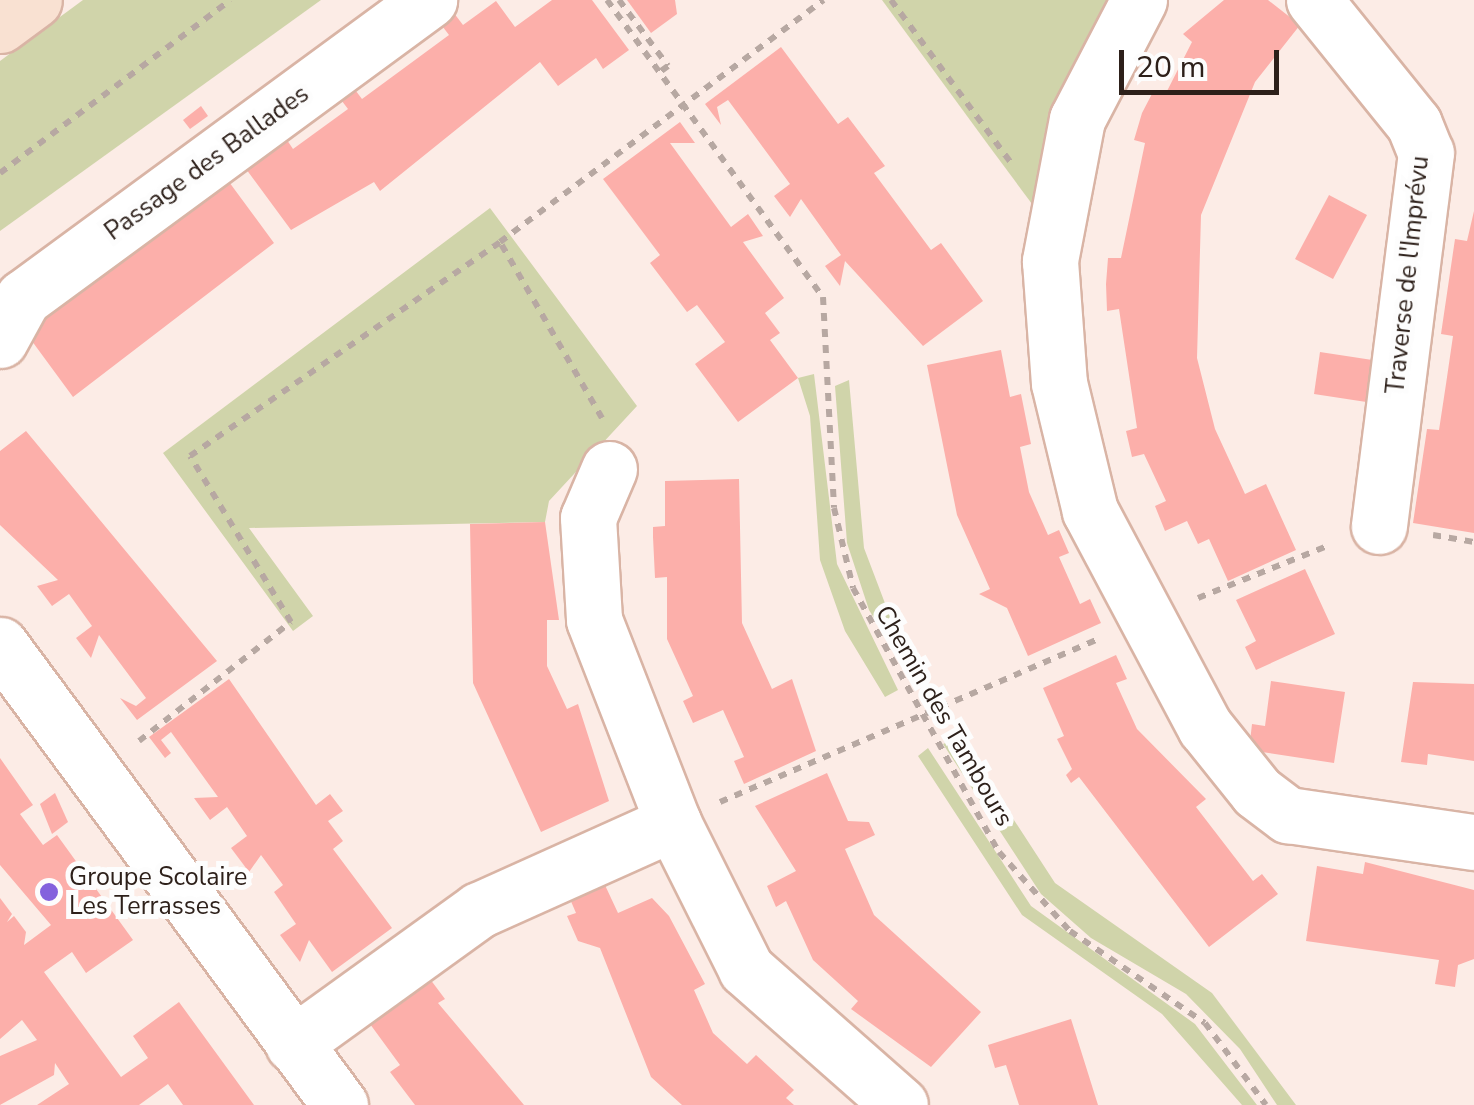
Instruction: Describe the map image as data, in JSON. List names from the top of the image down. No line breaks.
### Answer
{"streets":{"street":["Passage des Ballades","Traverse de l'Imprévu"],"path":["Chemin des Tambours"]},"places":["Groupe Scolaire Les Terrasses"],"scale_bar":"20 m"}
